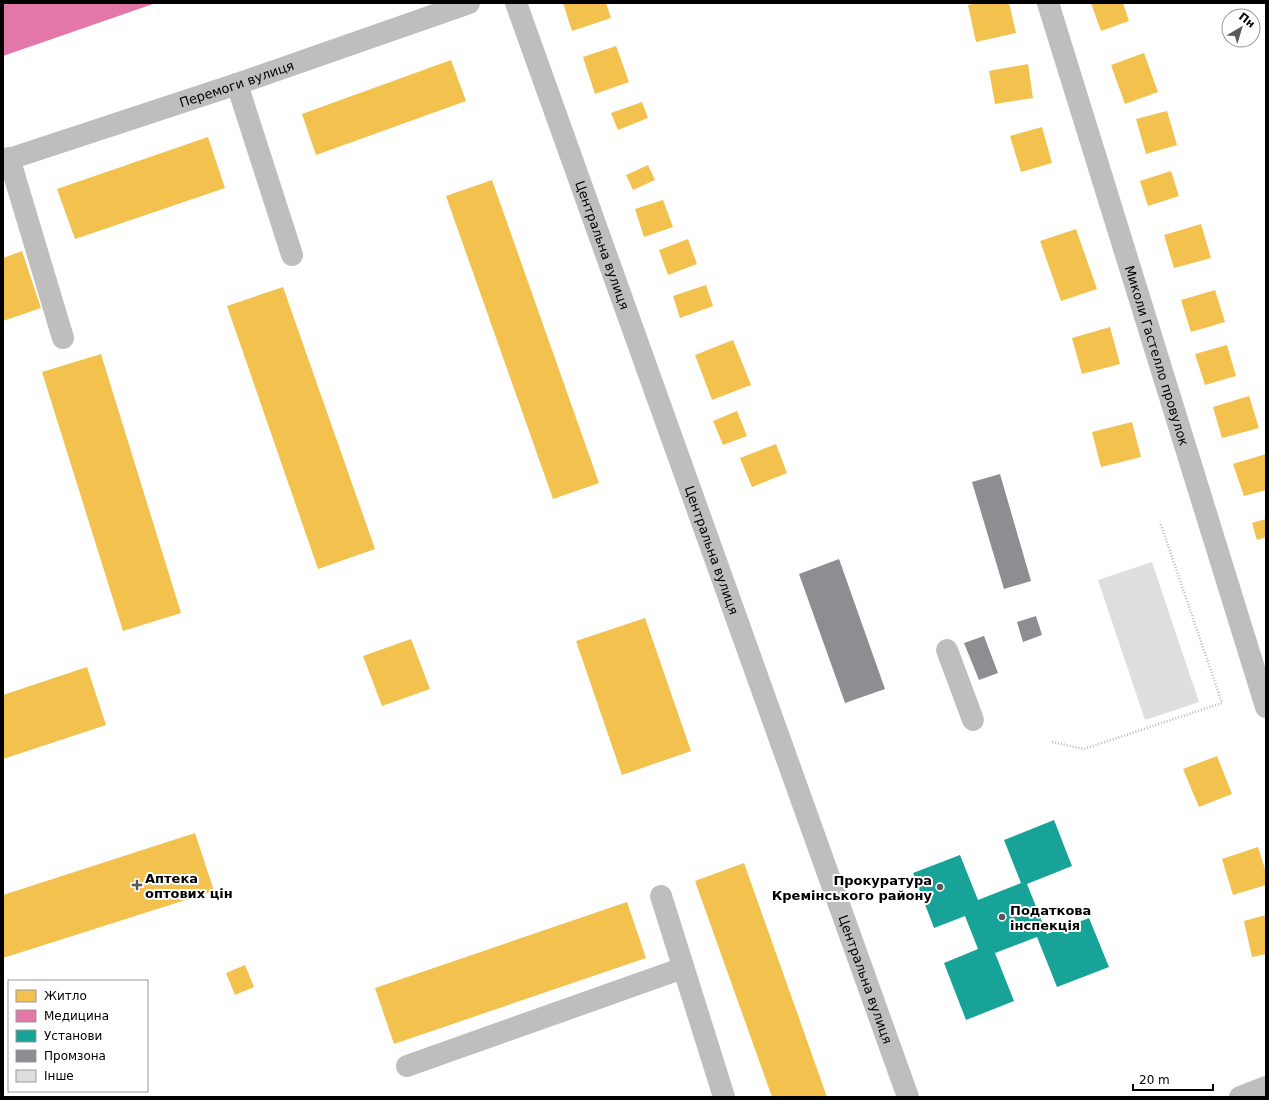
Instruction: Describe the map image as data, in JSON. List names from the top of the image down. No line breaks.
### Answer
{"streets":{"street":["Перемоги вулиця","Центральна вулиця","Миколи Гастелло провулок"]},"places":{"health":["Аптека оптових цін"],"other":["Прокуратура Кремінського району","Податкова інспекція"]},"legend":["Житло","Медицина","Установи","Промзона","Інше"],"scale_bar":"20 m","north":"top right"}
